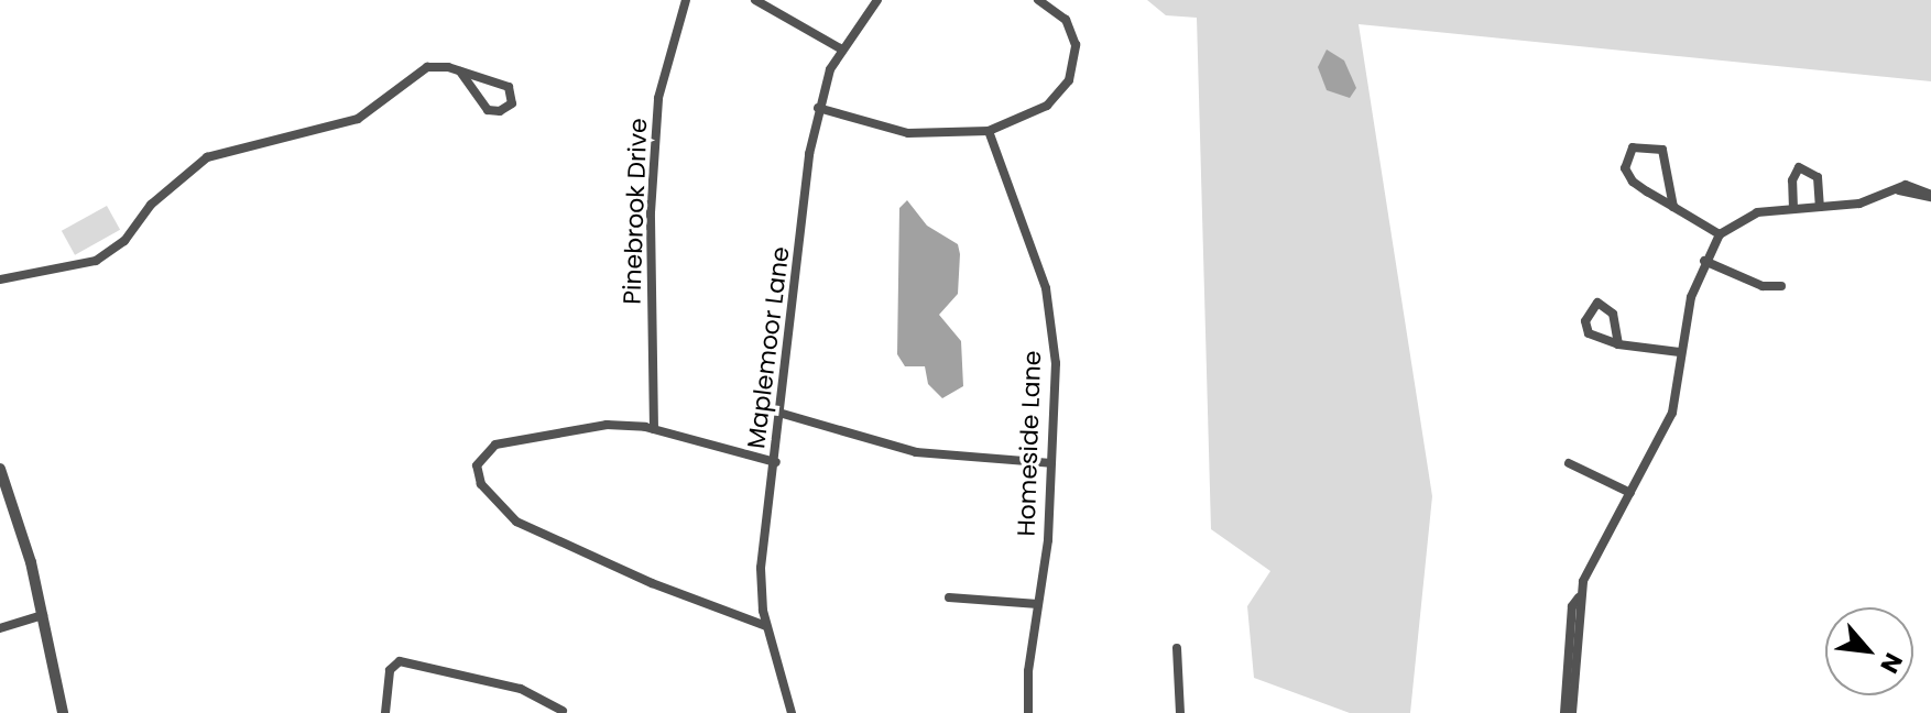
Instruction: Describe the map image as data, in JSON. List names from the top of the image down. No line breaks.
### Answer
{"streets":{"street":["Pinebrook Drive","Maplemoor Lane","Homeside Lane"]},"north":"bottom right"}
